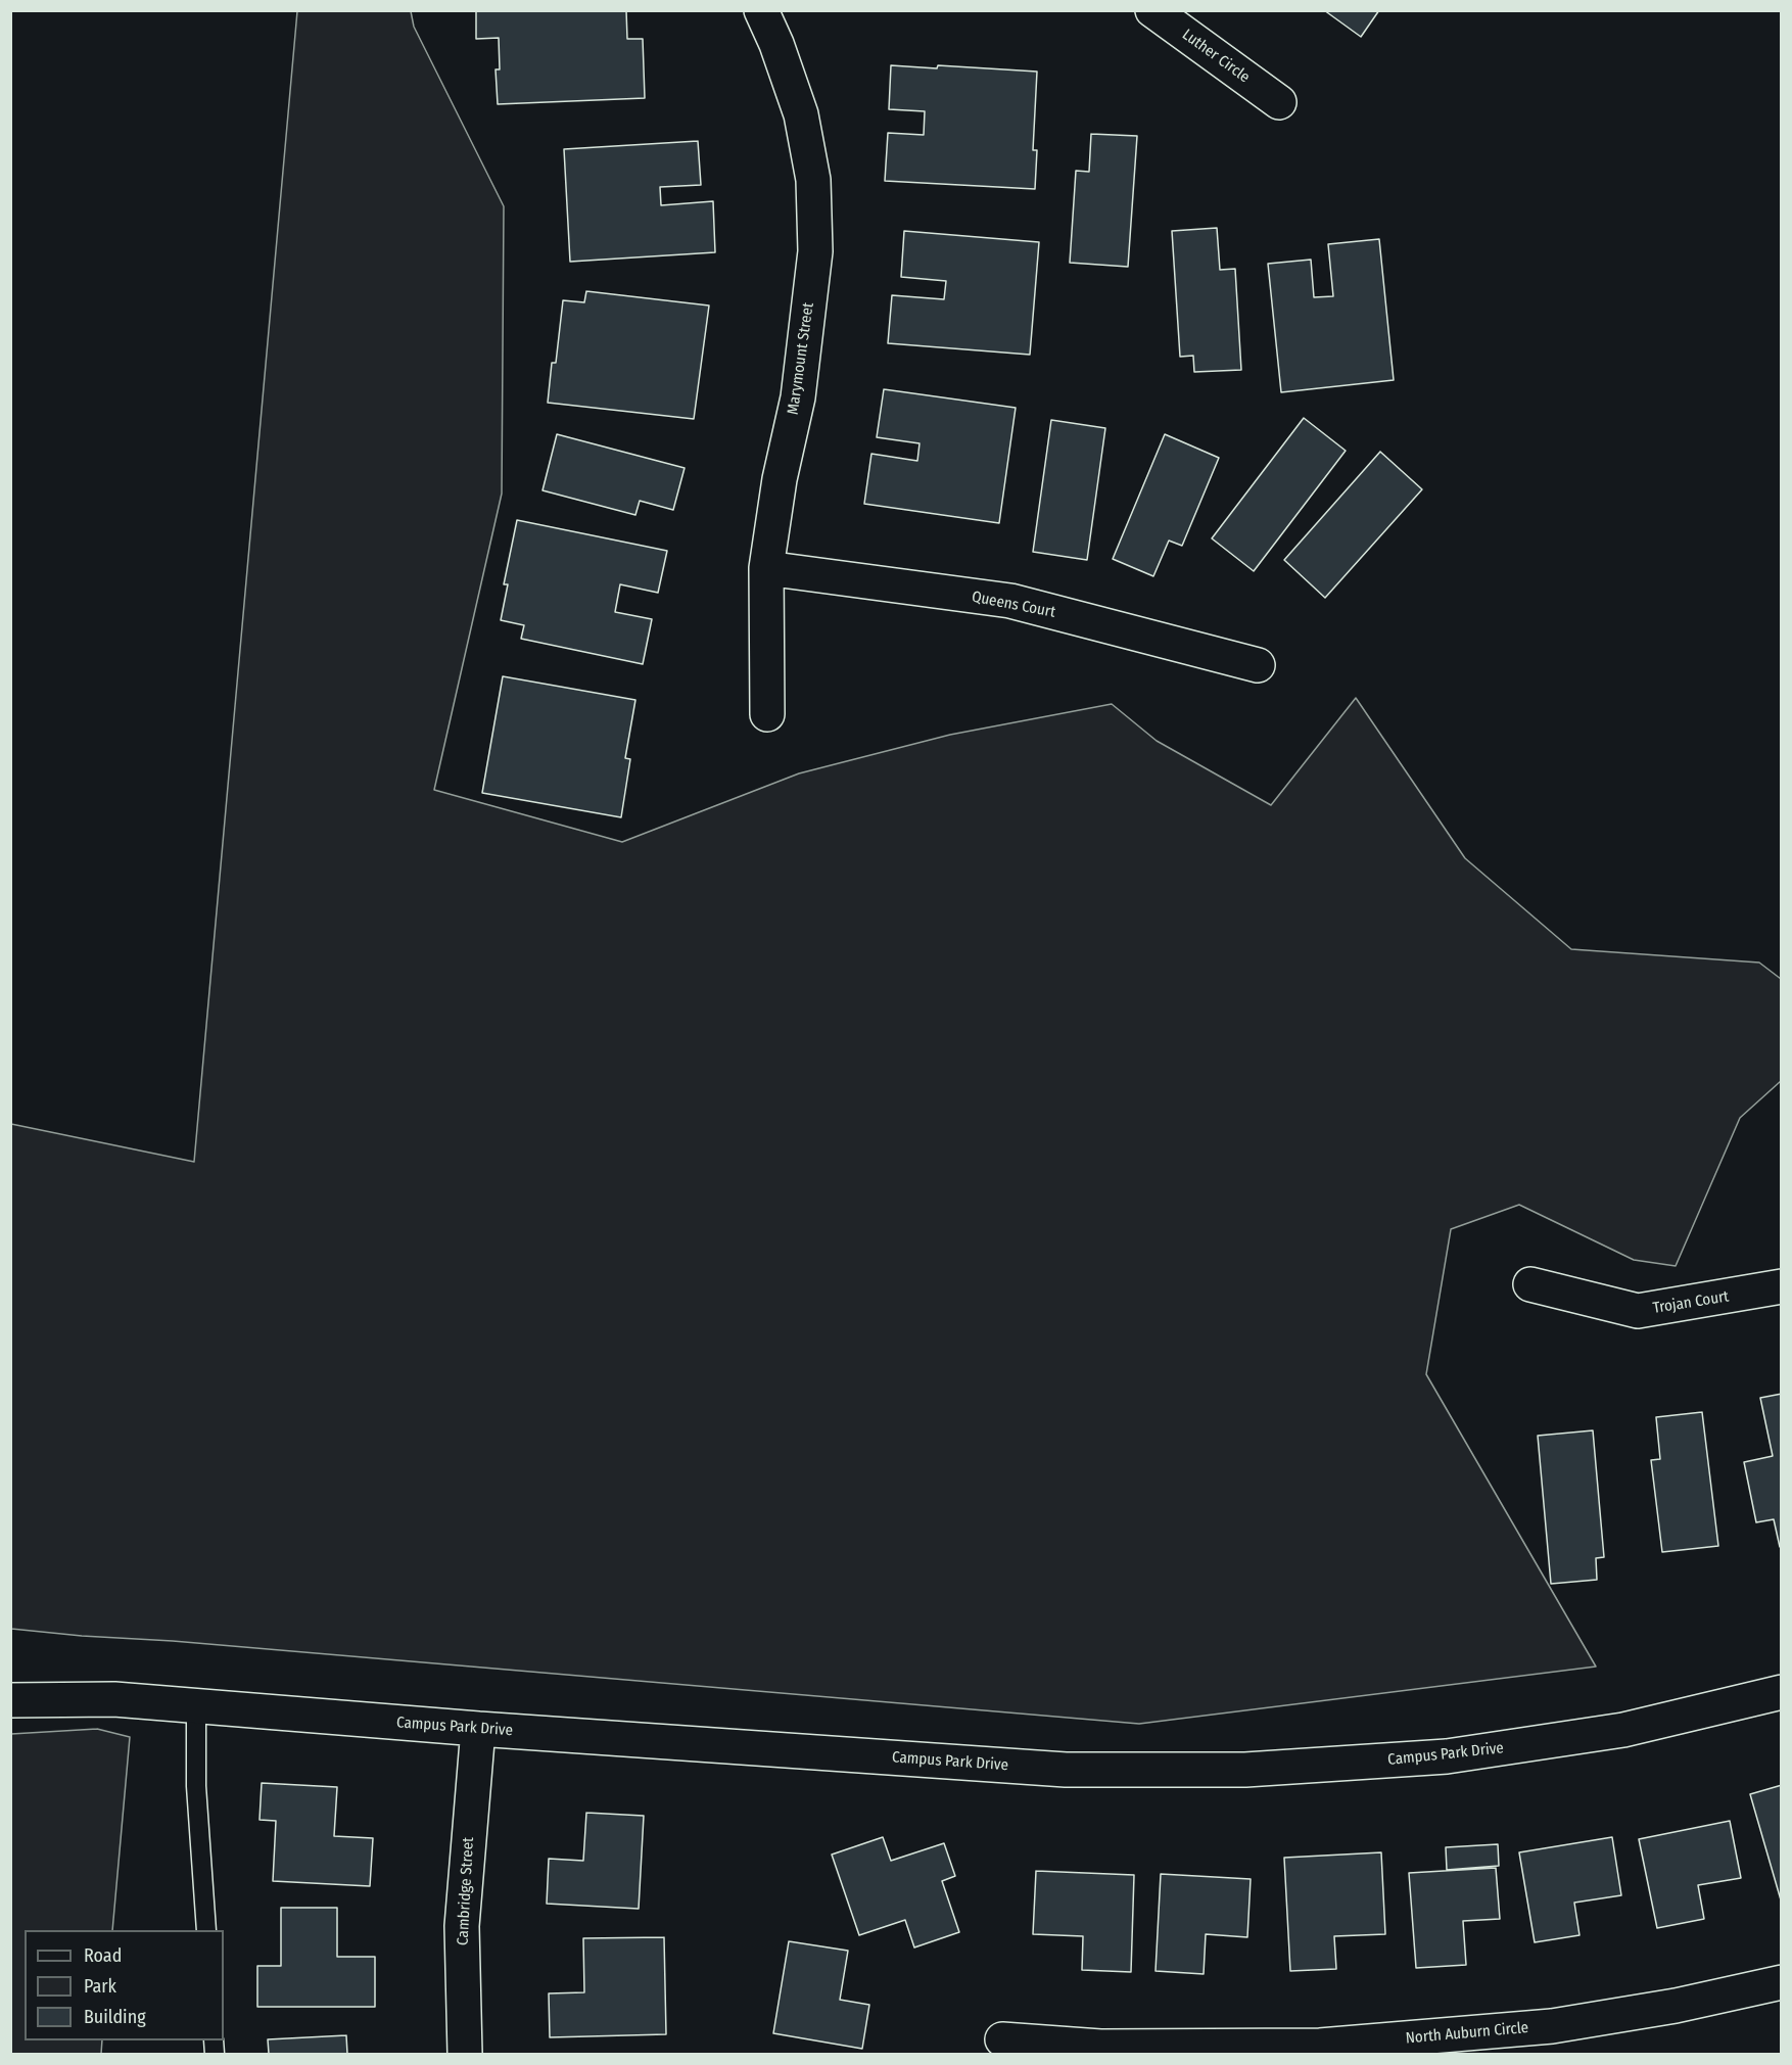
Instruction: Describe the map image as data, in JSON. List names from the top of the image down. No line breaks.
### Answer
{"streets":{"street":["Luther Circle","Marymount Street","Queens Court","Trojan Court","Campus Park Drive","Cambridge Street","North Auburn Circle"]},"crossings":[["Marymount Street","Queens Court"],["Campus Park Drive","Cambridge Street"]],"legend":["Road","Park","Building"]}
